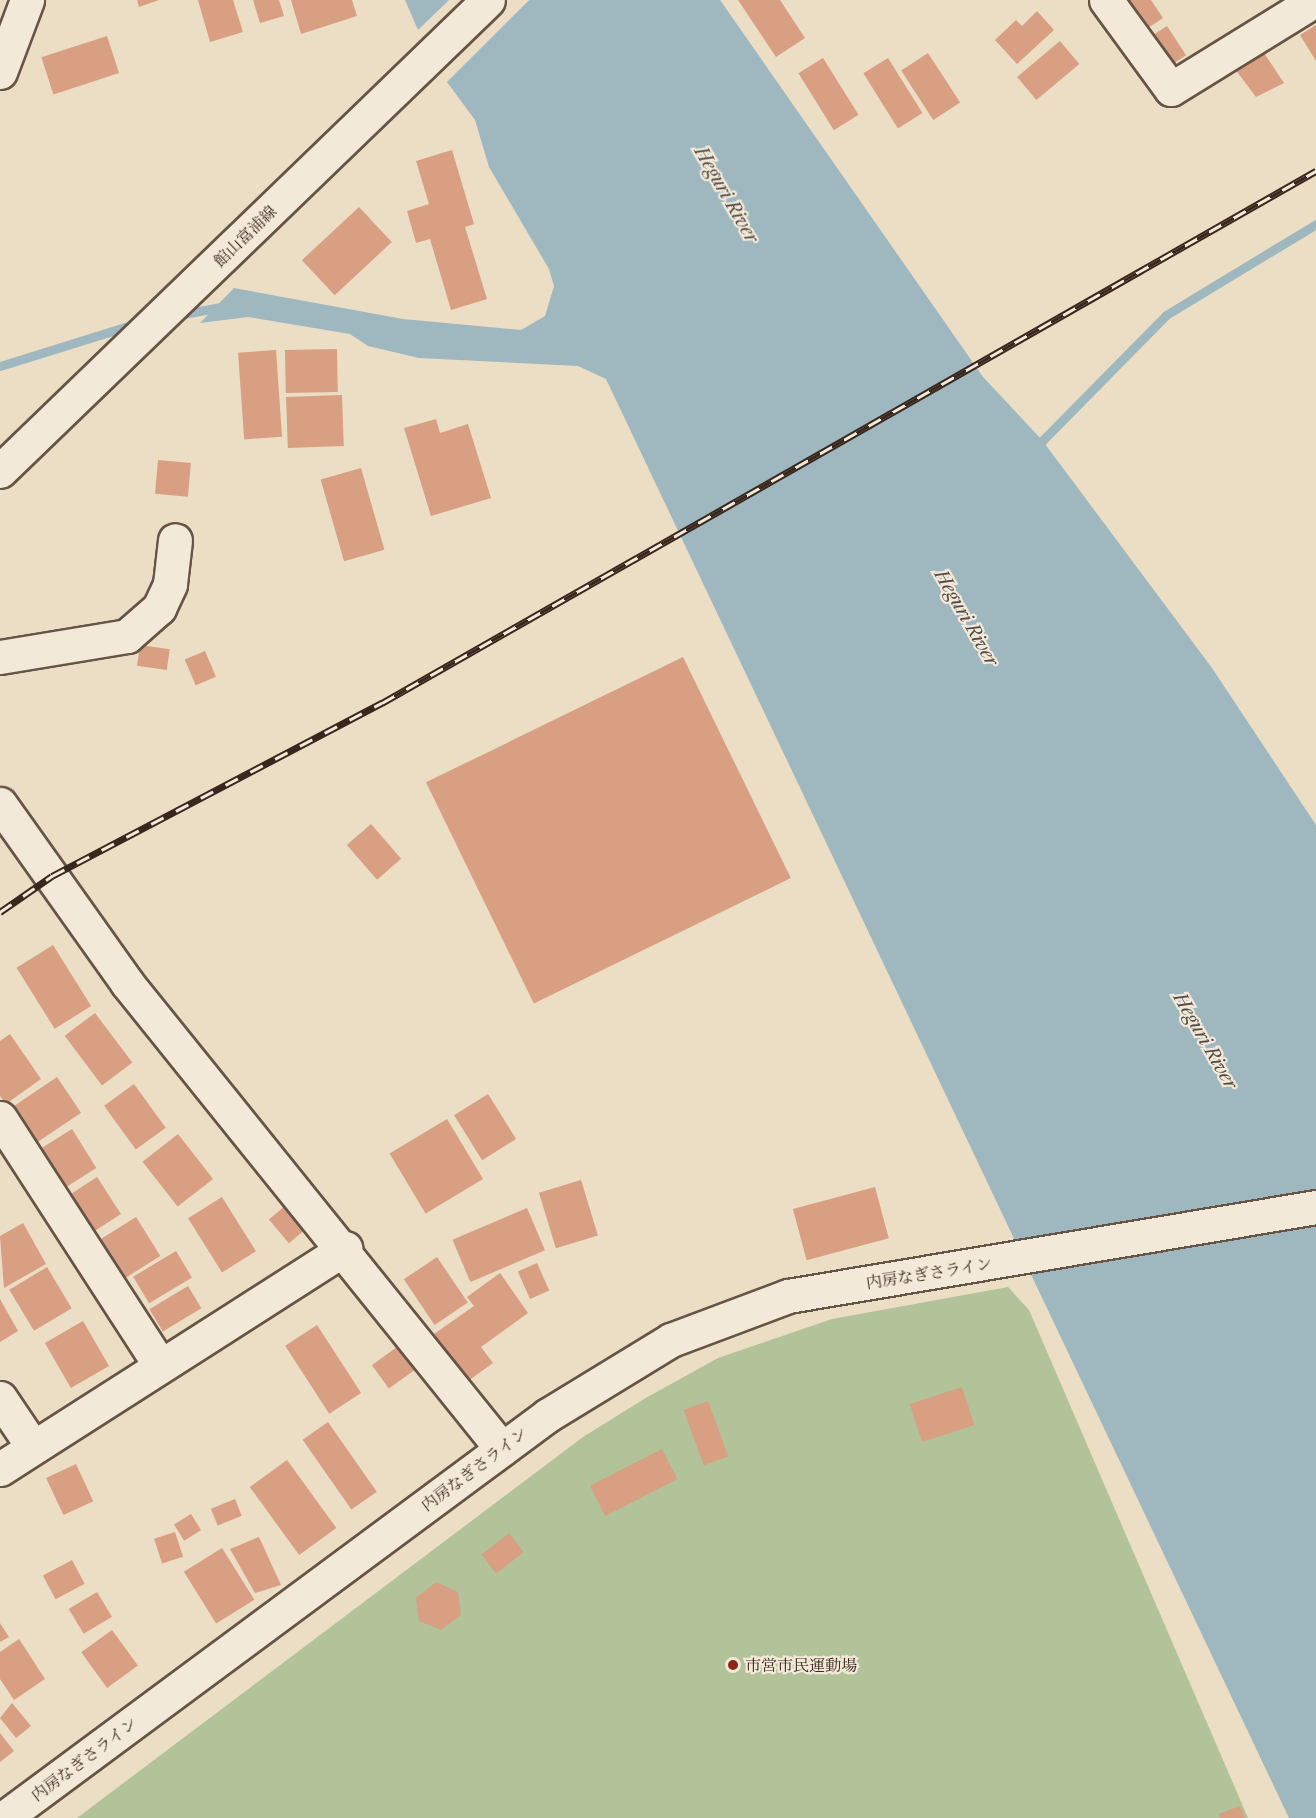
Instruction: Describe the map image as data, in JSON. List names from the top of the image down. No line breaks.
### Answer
{"streets":{"street":["館山富浦線","内房なぎさライン"]},"water":["Heguri River"],"places":["市営市民運動場"]}
